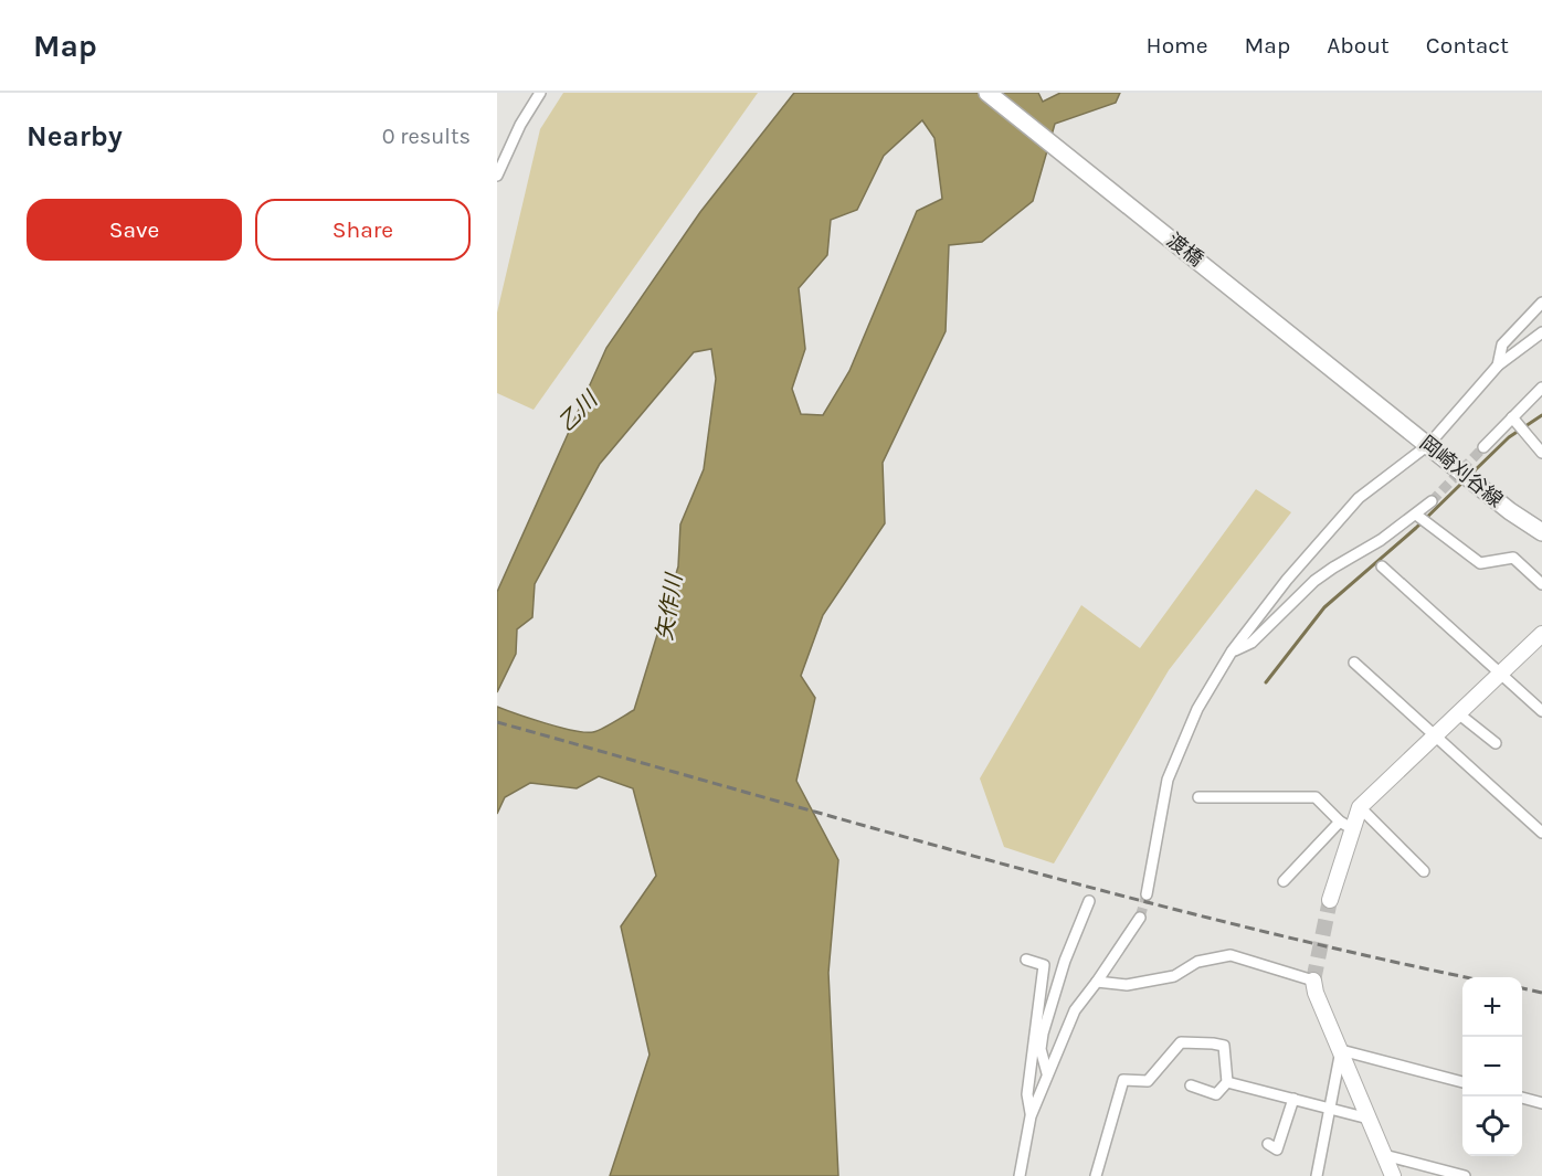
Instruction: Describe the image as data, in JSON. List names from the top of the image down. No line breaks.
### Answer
{"streets":{"main road":["渡橋","岡崎刈谷線"]},"crossings":[["渡橋","岡崎刈谷線"]],"water":["乙川","矢作川"],"page":{"header":"Map","nav":["Home","Map","About","Contact"],"heading":["Nearby","0 results"],"buttons":["Save","Share"],"map_buttons":["+","−"]}}
